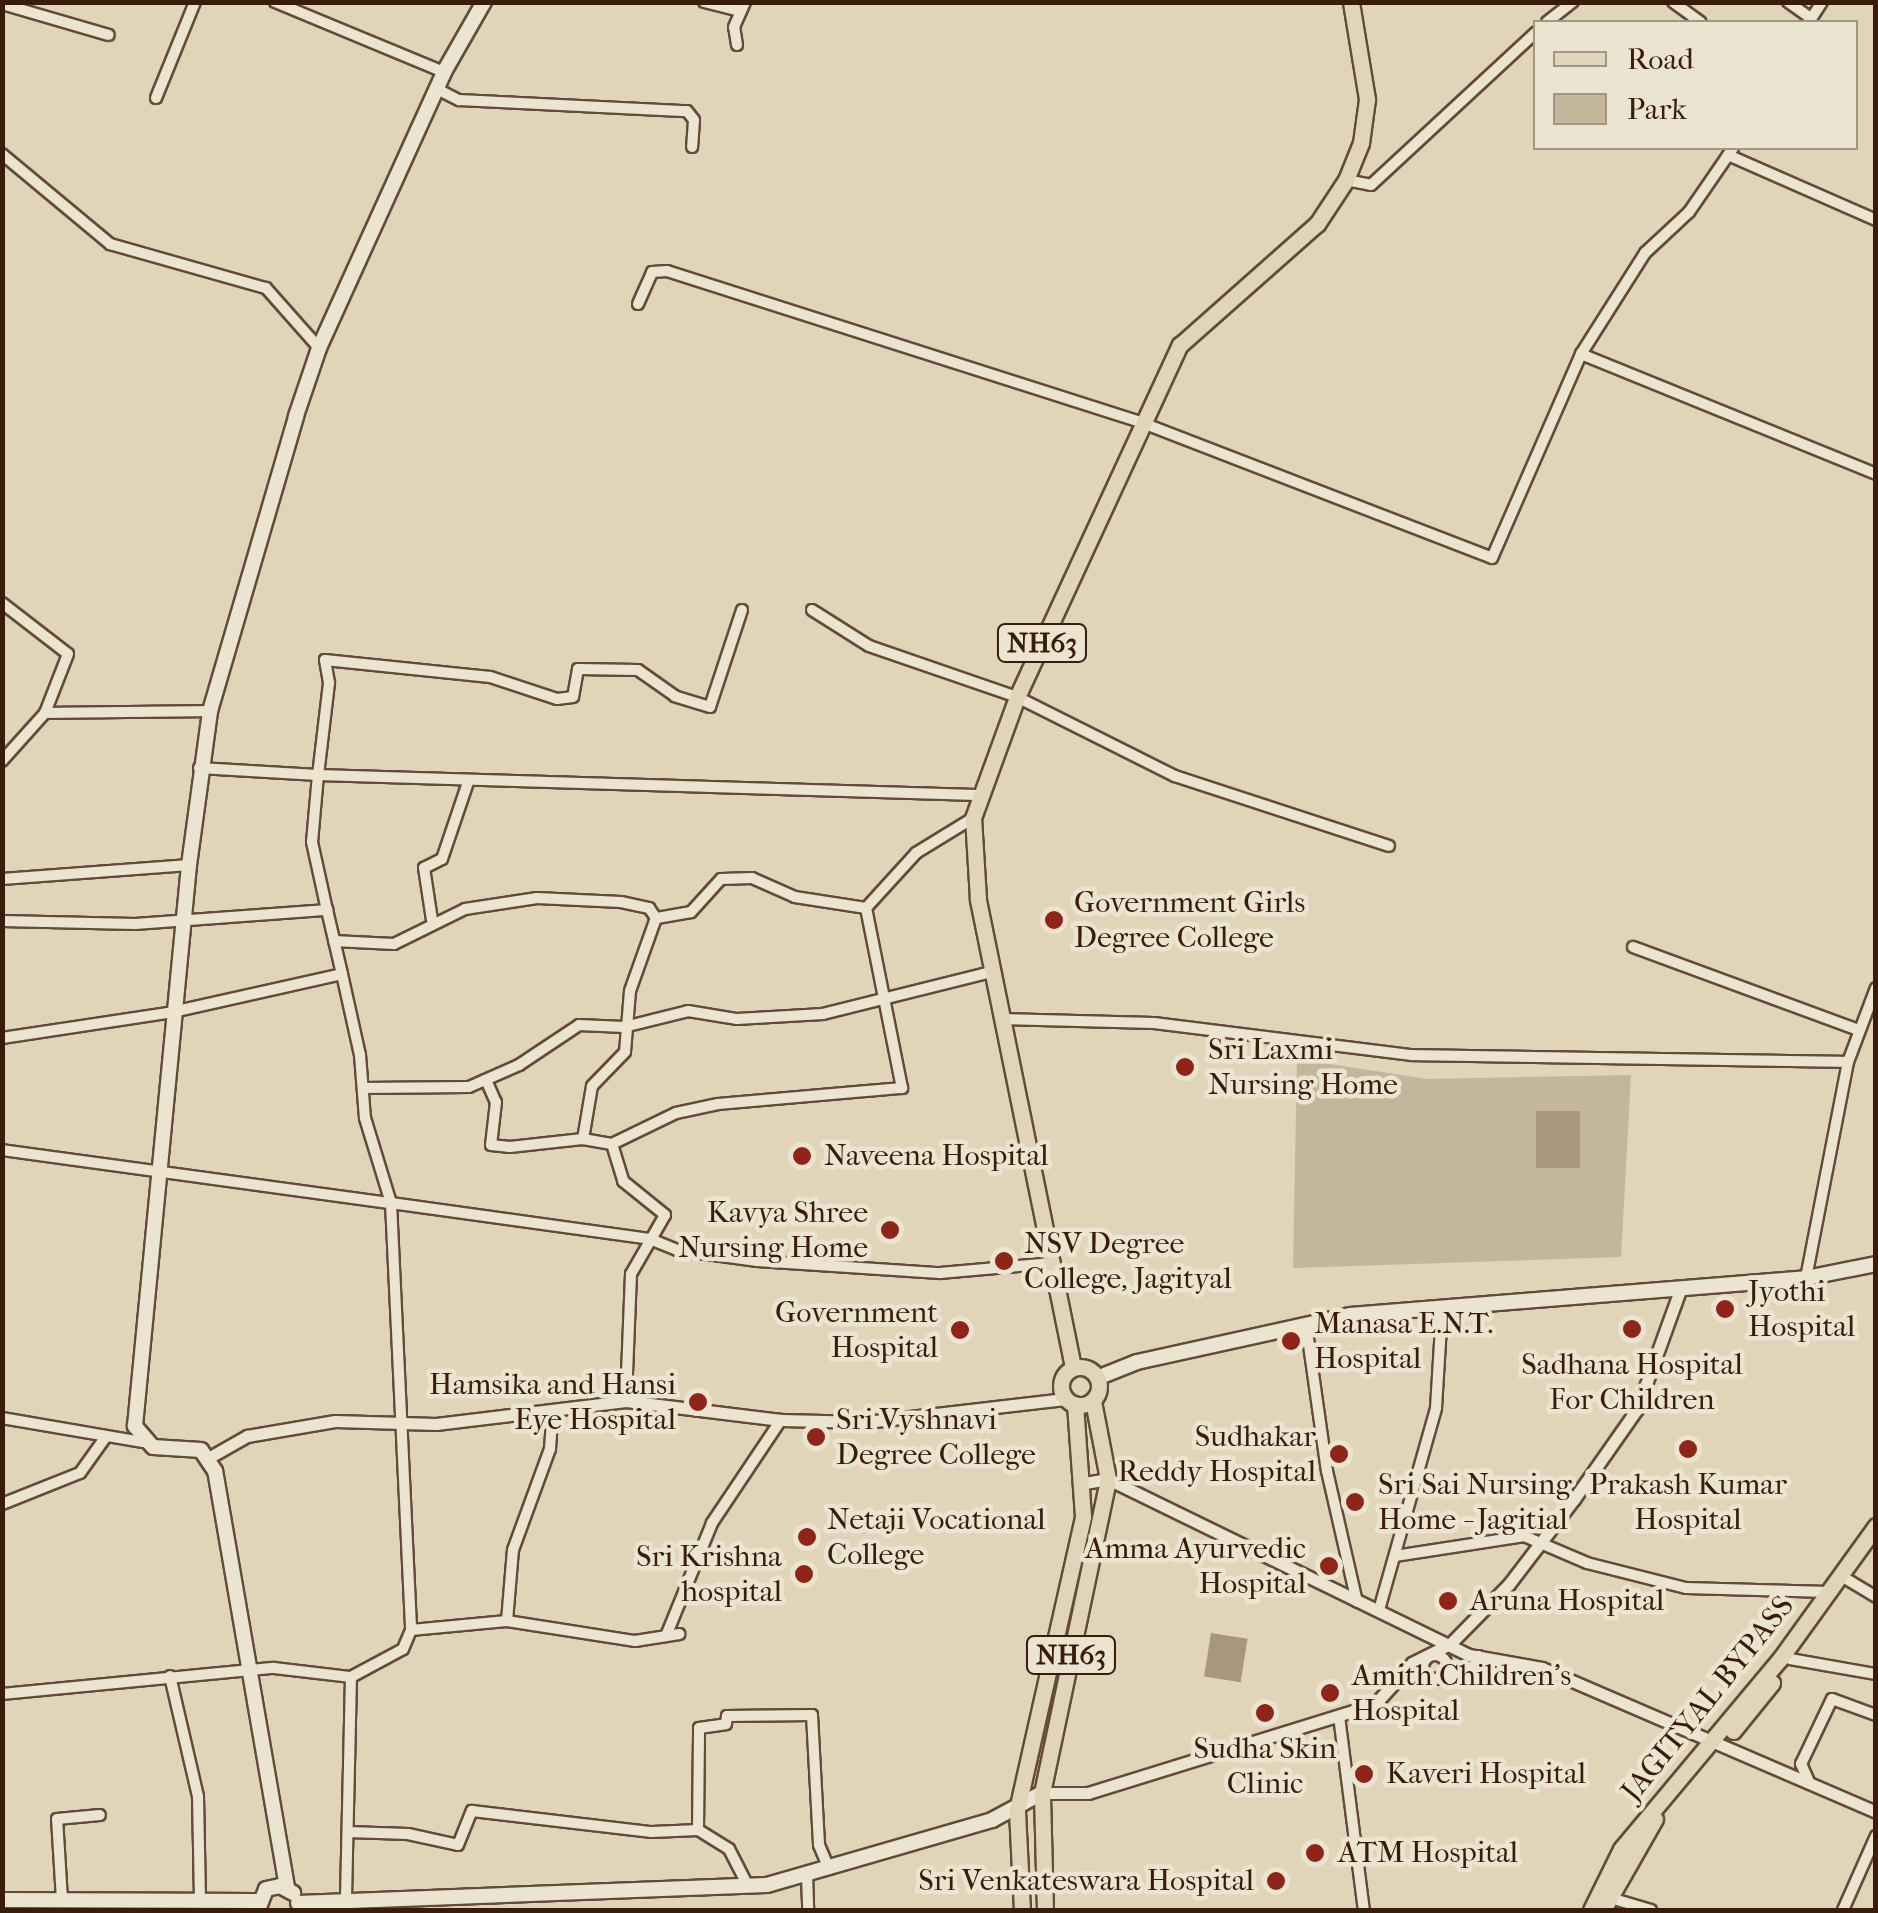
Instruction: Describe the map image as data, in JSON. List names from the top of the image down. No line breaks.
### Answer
{"streets":{"main road":["NH63","JAGITYAL BYPASS"]},"places":["Government Girls Degree College","Sri Laxmi Nursing Home","Naveena Hospital","Kavya Shree Nursing Home","NSV Degree College, Jagityal","Jyothi Hospital","Sadhana Hospital For Children","Government Hospital","Manasa E.N.T. Hospital","Hamsika and Hansi Eye Hospital","Sri Vyshnavi Degree College","Prakash Kumar Hospital","Sudhakar Reddy Hospital","Sri Sai Nursing Home - Jagitial","Netaji Vocational College","Amma Ayurvedic Hospital","Sri Krishna hospital","Aruna Hospital","Amith Children's Hospital","Sudha Skin Clinic","Kaveri Hospital","ATM Hospital","Sri Venkateswara Hospital"],"legend":["Road","Park"]}
